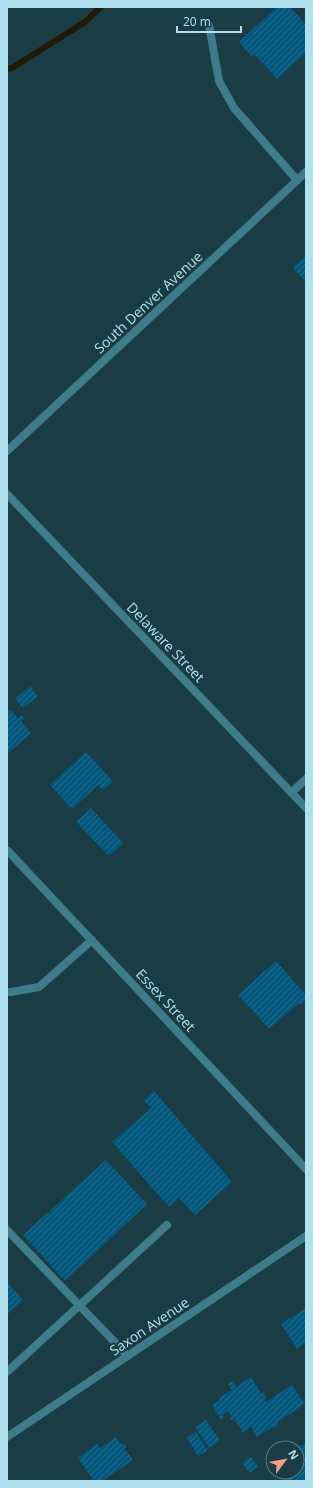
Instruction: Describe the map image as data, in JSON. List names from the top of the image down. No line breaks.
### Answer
{"streets":{"street":["South Denver Avenue","Delaware Street","Essex Street","Saxon Avenue"]},"scale_bar":"20 m","north":"top right"}
